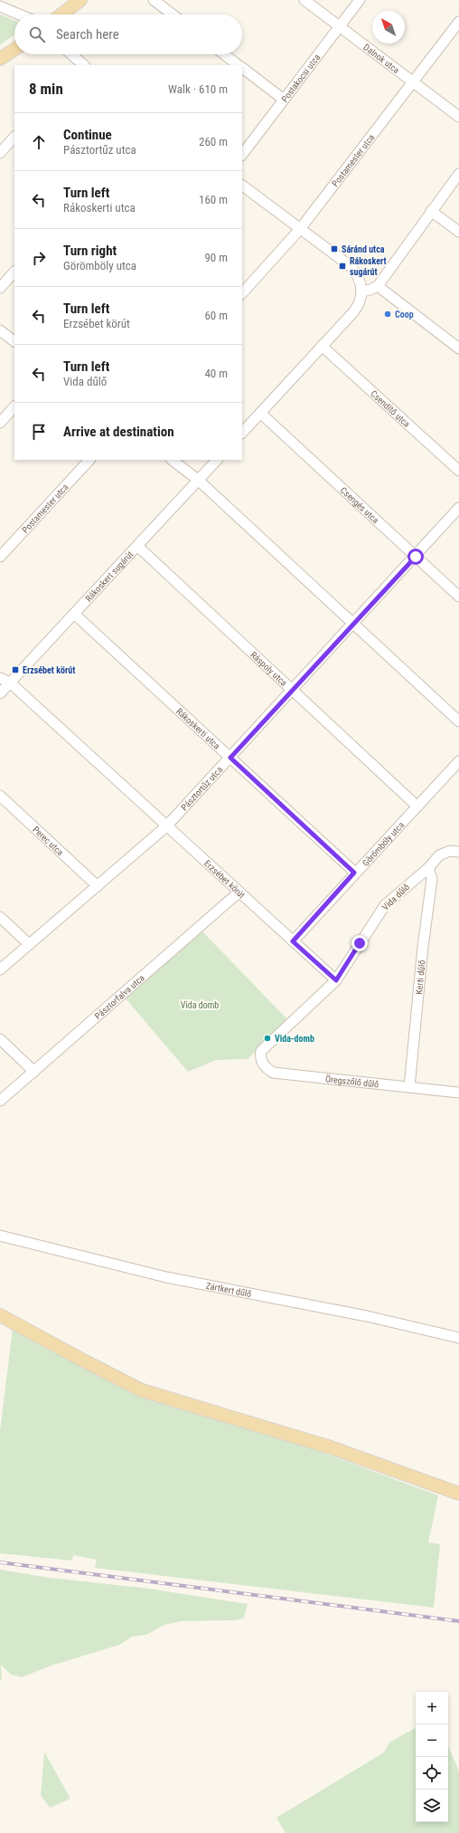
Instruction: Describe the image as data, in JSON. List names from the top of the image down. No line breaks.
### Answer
{"streets":{"street":["Dalnok utca","Postakocsi utca","Postamester utca","Csendítő utca","Csengés utca","Rákoskert sugárút","Ráspoly utca","Rákoskerti utca","Pásztortűz utca","Perec utca","Görömböly utca","Erzsébet körút","Vida dűlő","Kerti dűlő","Pásztorfalva utca","Öregszőlő dűlő","Zártkert dűlő"]},"crossings":[["Dalnok utca","Postakocsi utca"],["Dalnok utca","Postamester utca"],["Csengés utca","Pásztortűz utca"],["Rákoskert sugárút","Ráspoly utca"],["Rákoskert sugárút","Rákoskerti utca"],["Rákoskert sugárút","Erzsébet körút"],["Ráspoly utca","Pásztortűz utca"],["Ráspoly utca","Görömböly utca"],["Rákoskerti utca","Pásztortűz utca"],["Rákoskerti utca","Görömböly utca"],["Pásztortűz utca","Perec utca"],["Pásztortűz utca","Erzsébet körút"],["Görömböly utca","Erzsébet körút"],["Erzsébet körút","Vida dűlő"],["Erzsébet körút","Pásztorfalva utca"],["Vida dűlő","Kerti dűlő"],["Vida dűlő","Öregszőlő dűlő"],["Kerti dűlő","Öregszőlő dűlő"]],"parks":["Vida domb"],"places":{"transit":["Sáránd utca","Rákoskert sugárút","Erzsébet körút"],"other":["Coop","Vida-domb"]},"north":"top left","page":{"search":"Search here","heading":["8 min","Walk · 610 m"],"list":[["Continue","Pásztortűz utca","260 m"],["Turn left","Rákoskerti utca","160 m"],["Turn right","Görömböly utca","90 m"],["Turn left","Erzsébet körút","60 m"],["Turn left","Vida dűlő","40 m"],"Arrive at destination"],"map_buttons":["+","−"]}}
